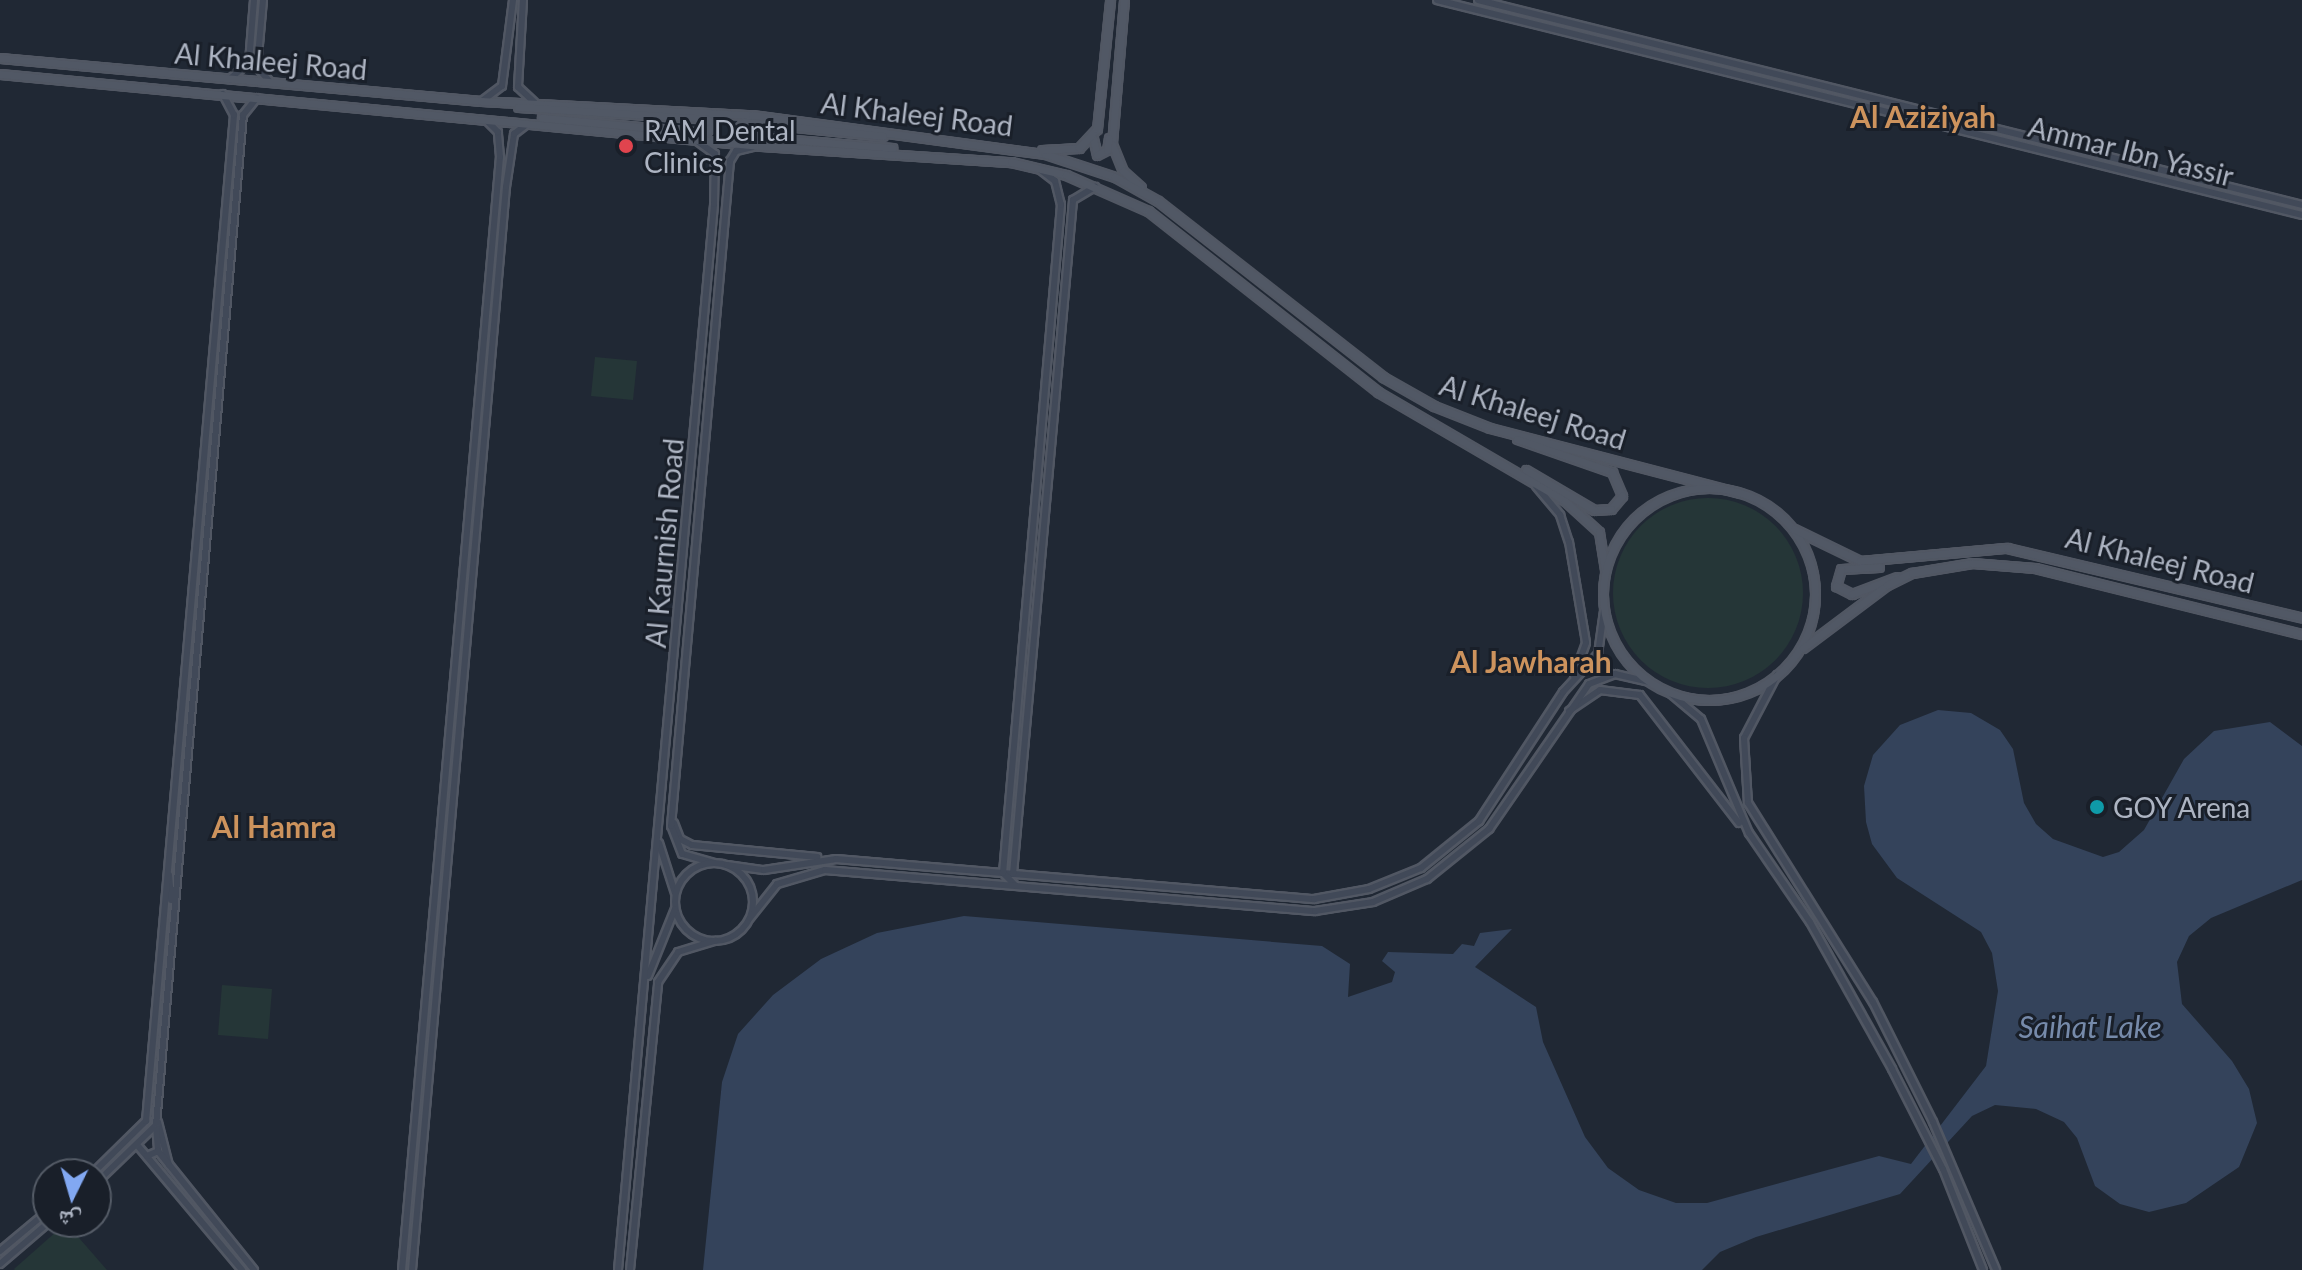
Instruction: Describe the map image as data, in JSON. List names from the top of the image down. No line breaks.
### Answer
{"streets":{"main road":["Al Khaleej Road"],"street":["Ammar Ibn Yassir","Al Kaurnish Road"]},"crossings":[["Al Khaleej Road","Al Kaurnish Road"]],"districts":["Al Aziziyah","Al Jawharah","Al Hamra"],"water":["Saihat Lake"],"places":["RAM Dental Clinics","GOY Arena"],"north":"bottom"}
